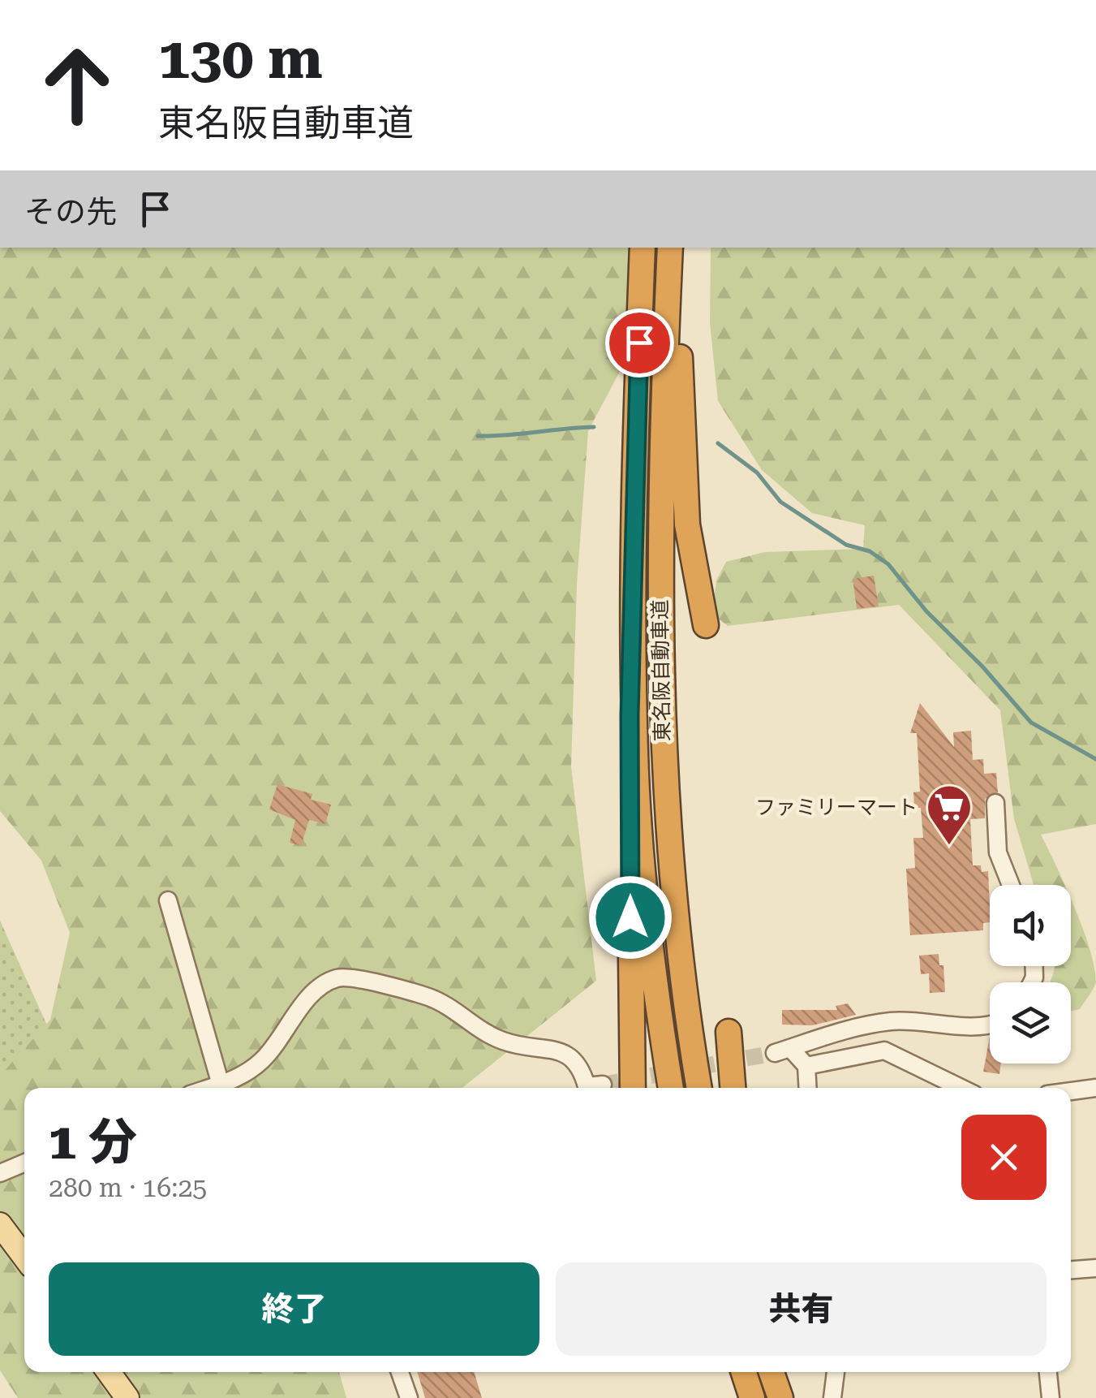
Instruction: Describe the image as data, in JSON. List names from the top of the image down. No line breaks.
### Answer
{"streets":{"highway":["東名阪自動車道"]},"places":{"supermarket":["ファミリーマート"]},"page":{"turn":["130 m","東名阪自動車道"],"then":"その先","heading":["1 分","280 m · 16:25"],"buttons":["終了","共有"]}}
